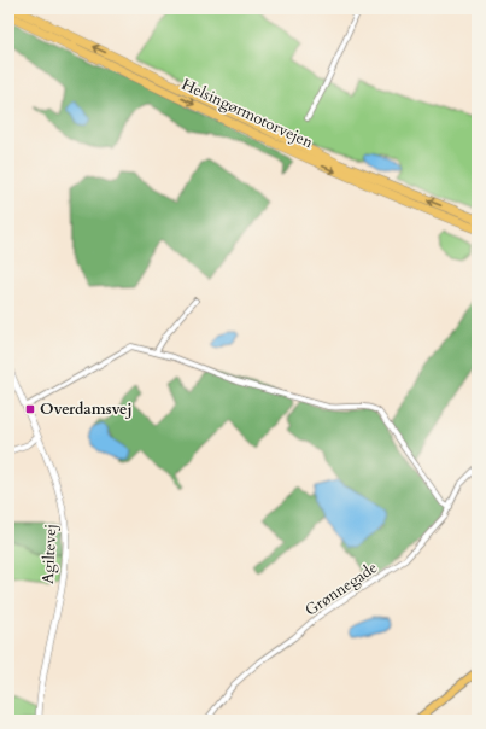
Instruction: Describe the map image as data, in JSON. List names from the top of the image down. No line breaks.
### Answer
{"streets":{"highway":["Helsingørmotorvejen"],"street":["Agiltevej","Grønnegade"]},"places":{"transit":["Overdamsvej"]}}
